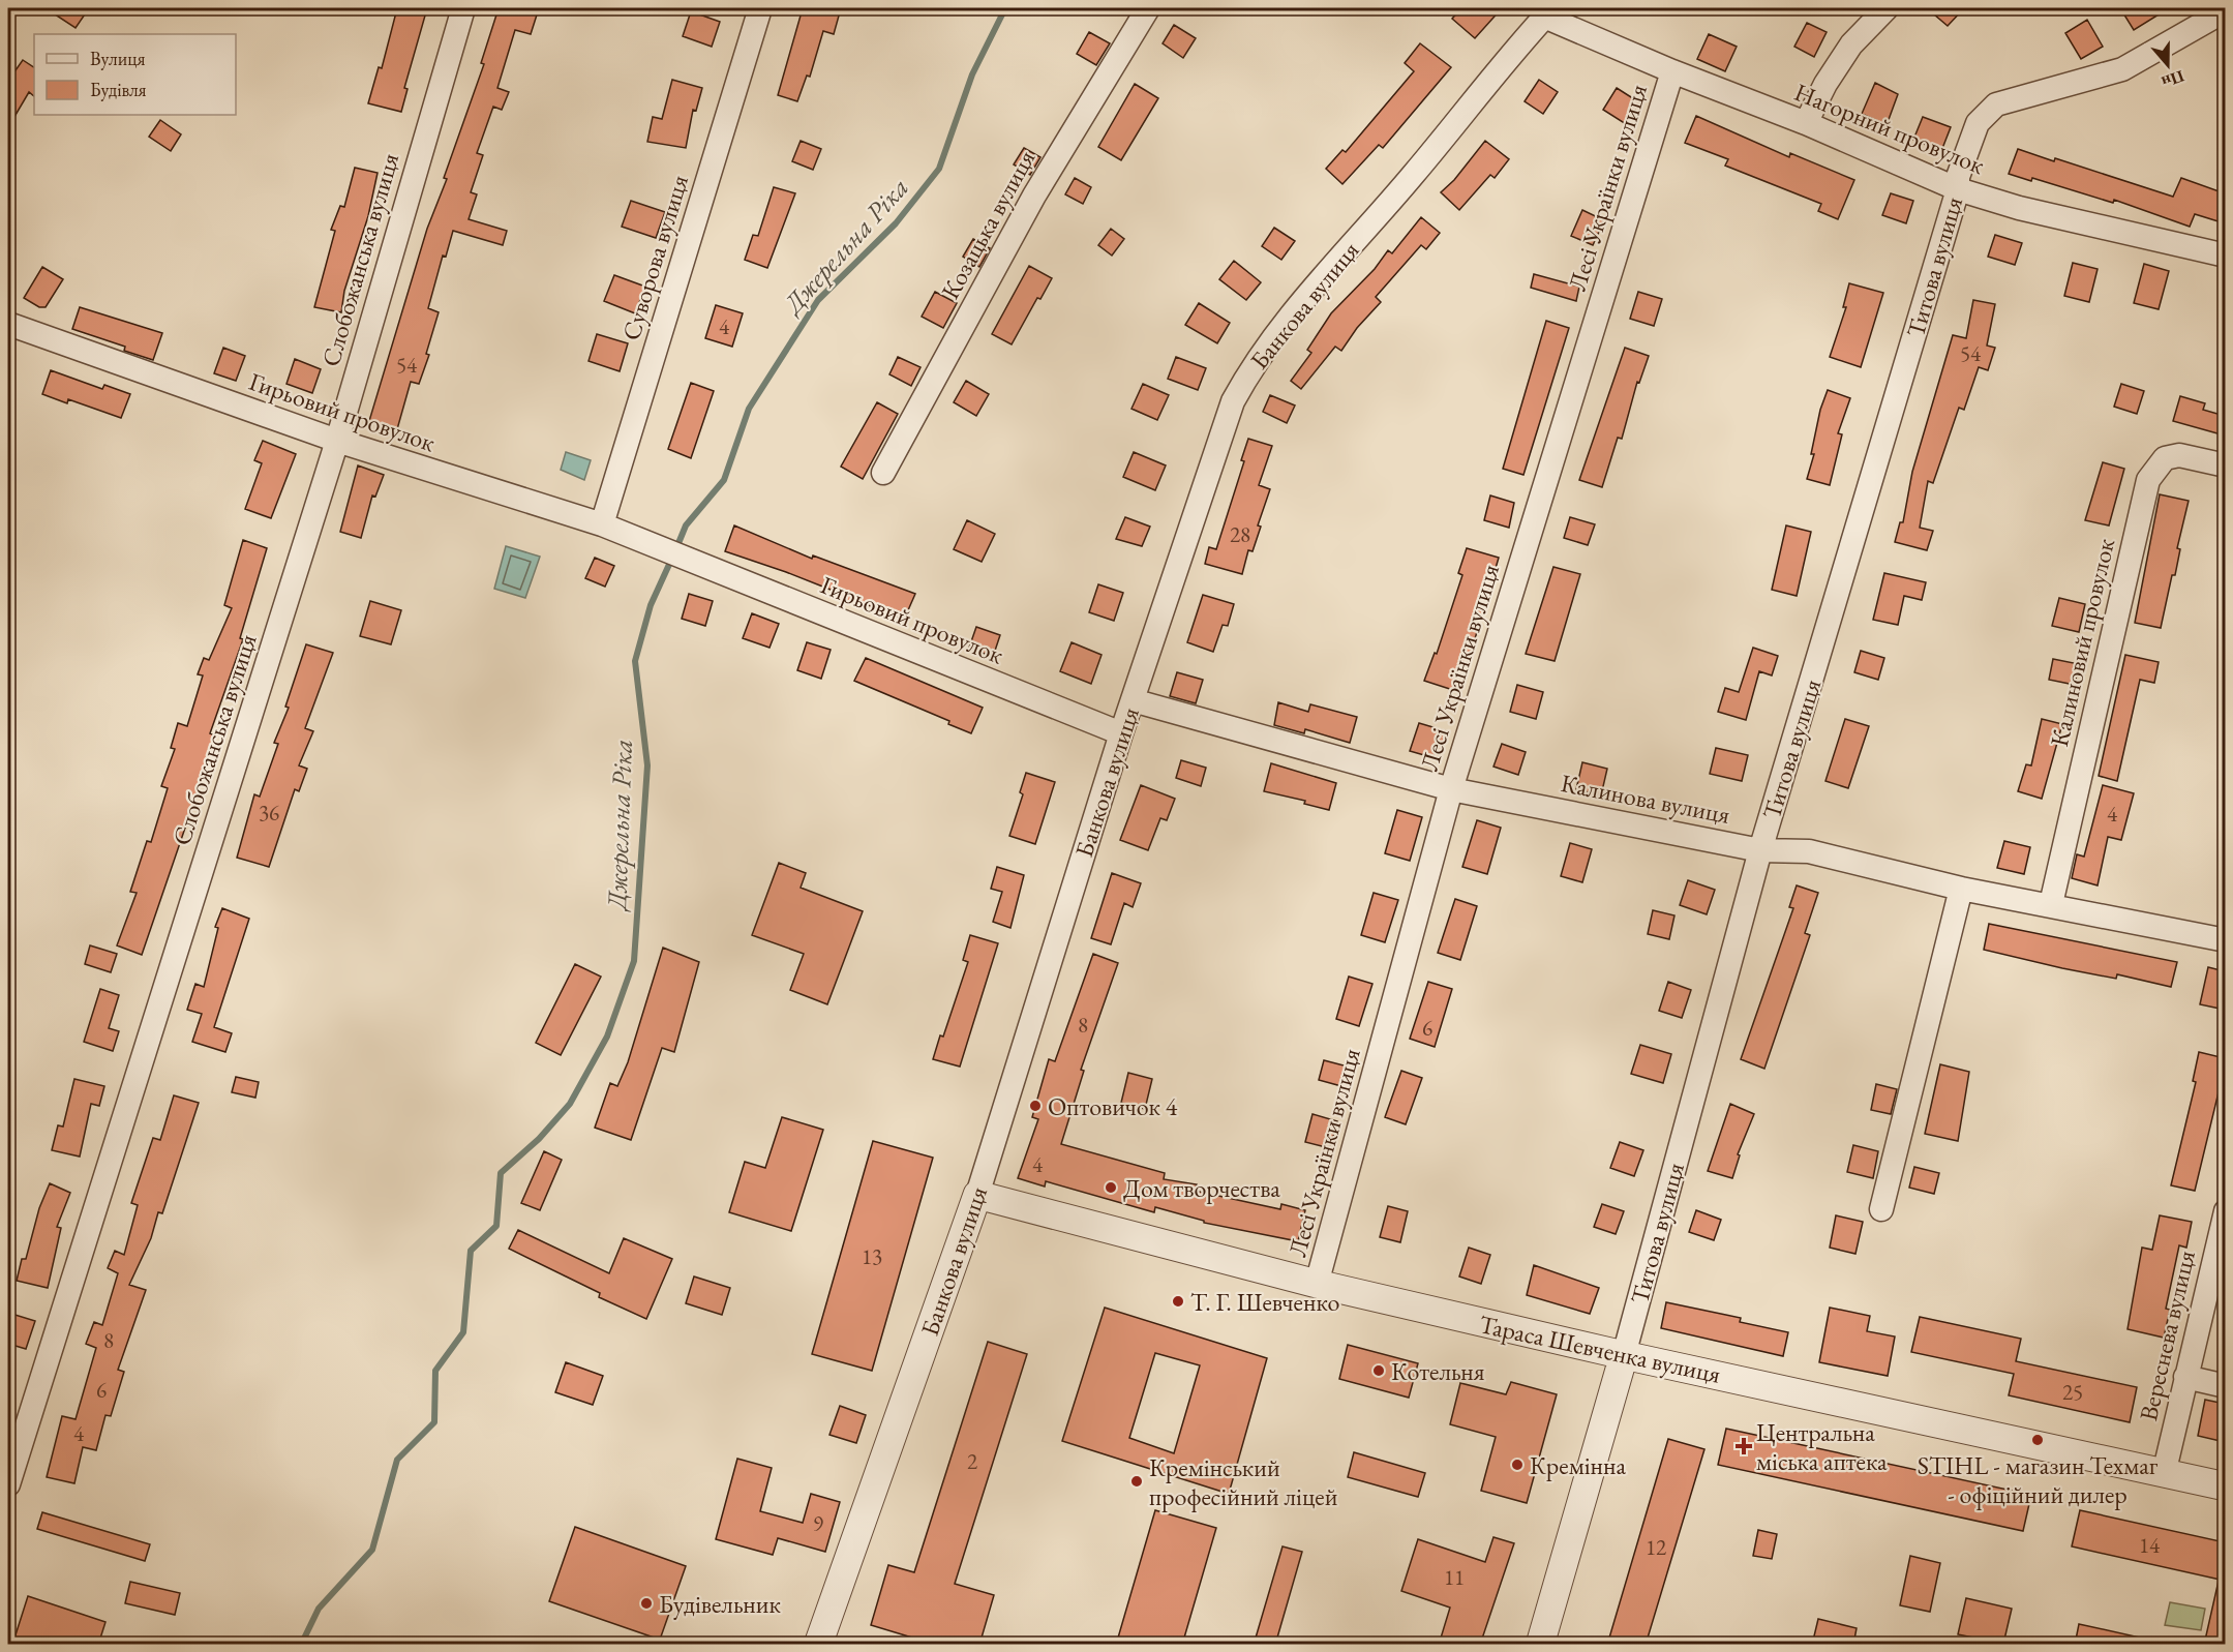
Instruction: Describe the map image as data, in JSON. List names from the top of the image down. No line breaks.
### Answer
{"streets":{"street":["Нагорний провулок","Лесі Українки вулиця","Козацька вулиця","Суворова вулиця","Слобожанська вулиця","Титова вулиця","Банкова вулиця","Гирьовий провулок","Калиновий провулок","Калинова вулиця","Вереснева вулиця","Тараса Шевченка вулиця"]},"crossings":[["Нагорний провулок","Лесі Українки вулиця"],["Нагорний провулок","Титова вулиця"],["Нагорний провулок","Банкова вулиця"],["Лесі Українки вулиця","Калинова вулиця"],["Лесі Українки вулиця","Тараса Шевченка вулиця"],["Суворова вулиця","Гирьовий провулок"],["Слобожанська вулиця","Гирьовий провулок"],["Титова вулиця","Калинова вулиця"],["Титова вулиця","Тараса Шевченка вулиця"],["Банкова вулиця","Гирьовий провулок"],["Банкова вулиця","Калинова вулиця"],["Банкова вулиця","Тараса Шевченка вулиця"],["Калиновий провулок","Калинова вулиця"],["Вереснева вулиця","Тараса Шевченка вулиця"]],"water":["Джерельна Ріка"],"places":{"other":["Оптовичок 4","Дом творчества","Т. Г. Шевченко","Котельня","STIHL - магазин Техмаг - офіційний дилер","Кремінна","Кремінський професійний ліцей","Будівельник"],"health":["Центральна міська аптека"]},"house_numbers":["4","54","54","28","36","4","8","6","4","13","8","6","25","4","2","9","14","12","11"],"legend":["Вулиця","Будівля"],"north":"bottom"}
